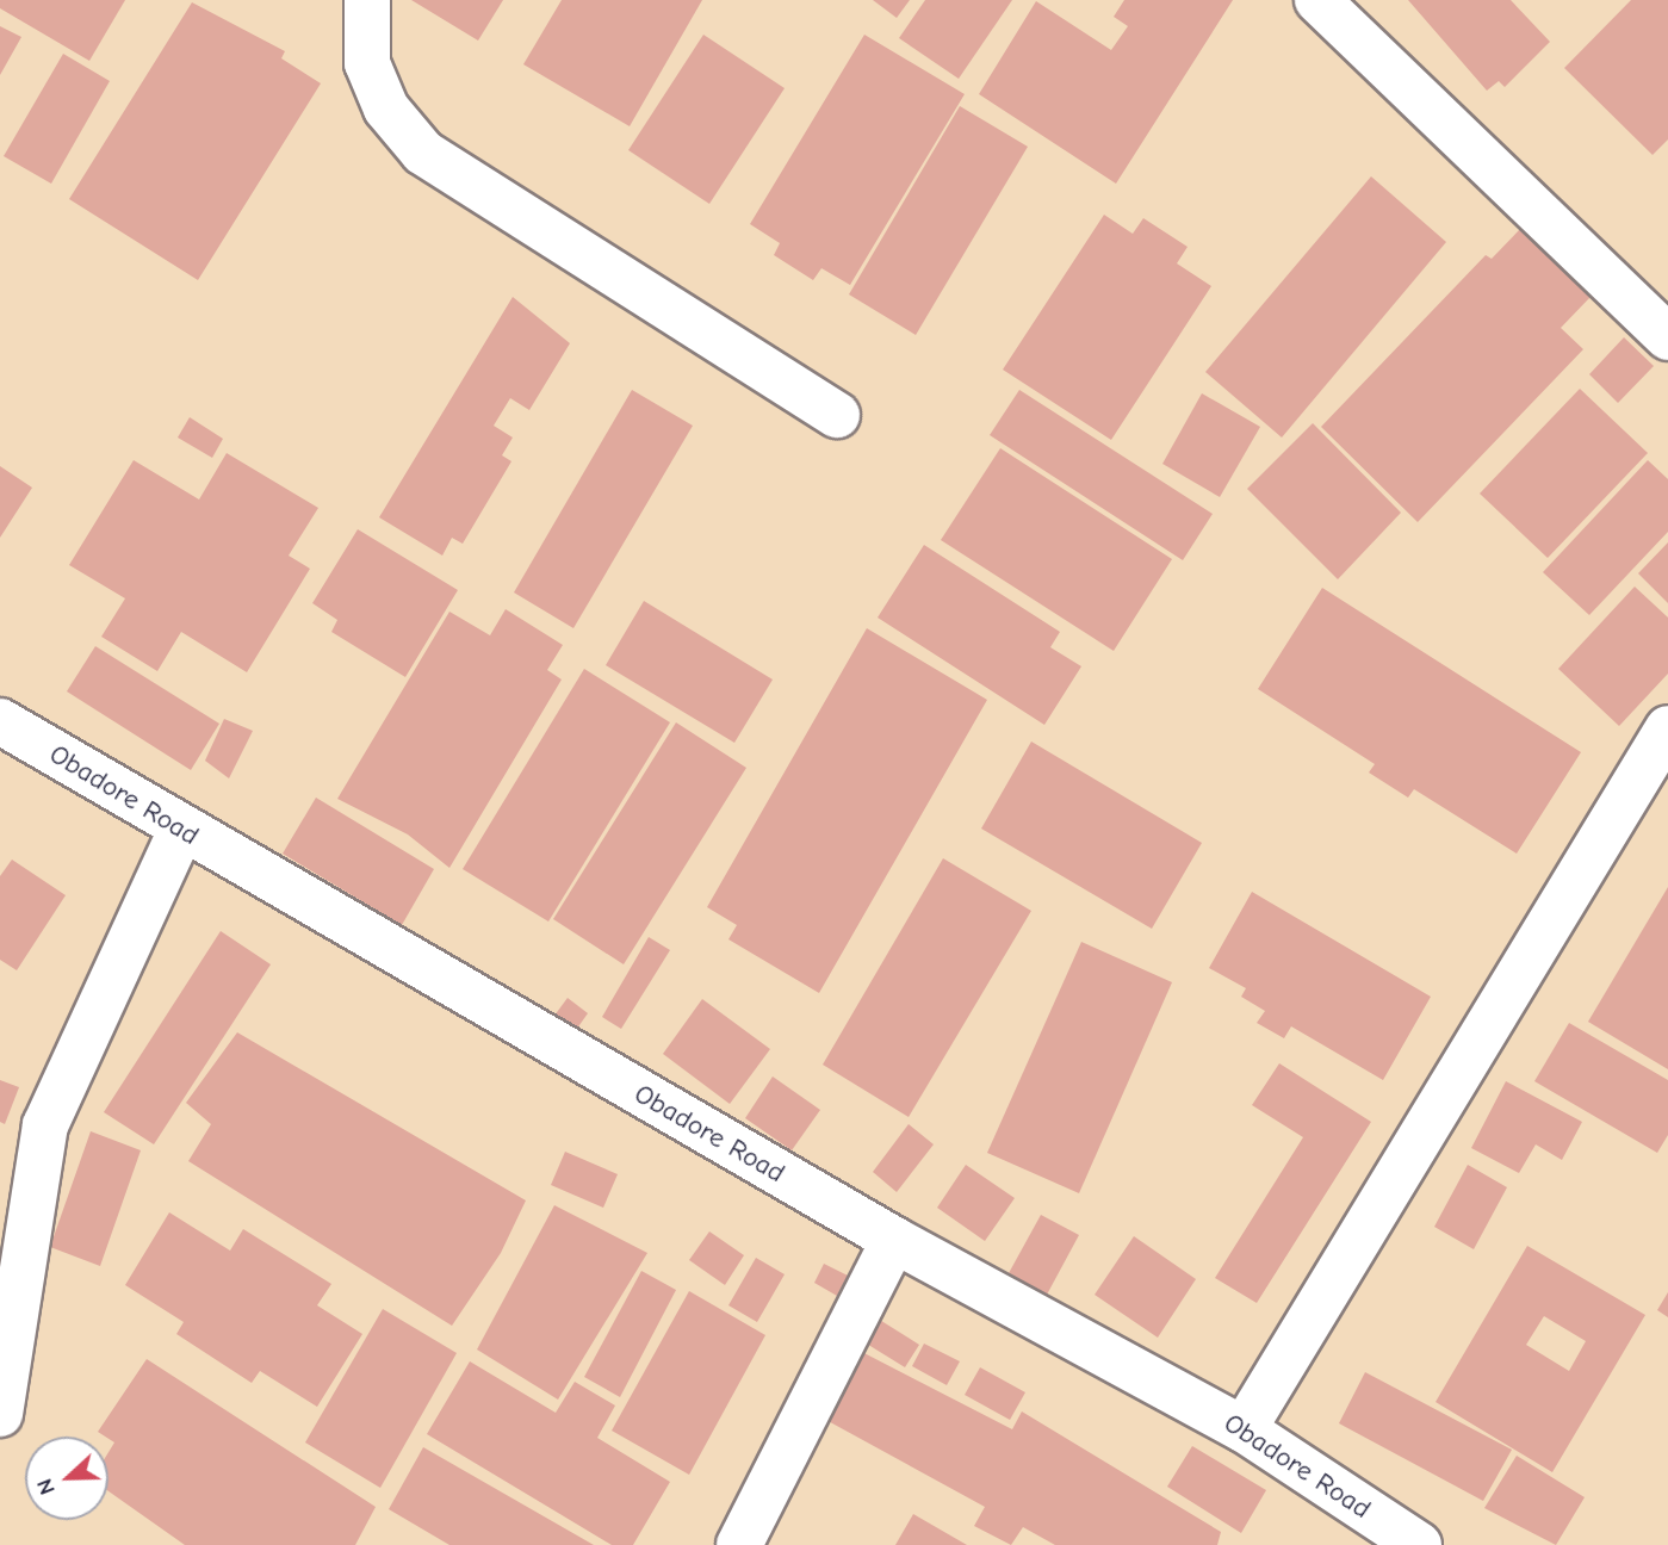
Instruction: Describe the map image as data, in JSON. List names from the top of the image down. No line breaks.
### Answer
{"streets":{"street":["Obadore Road"]},"north":"left"}
